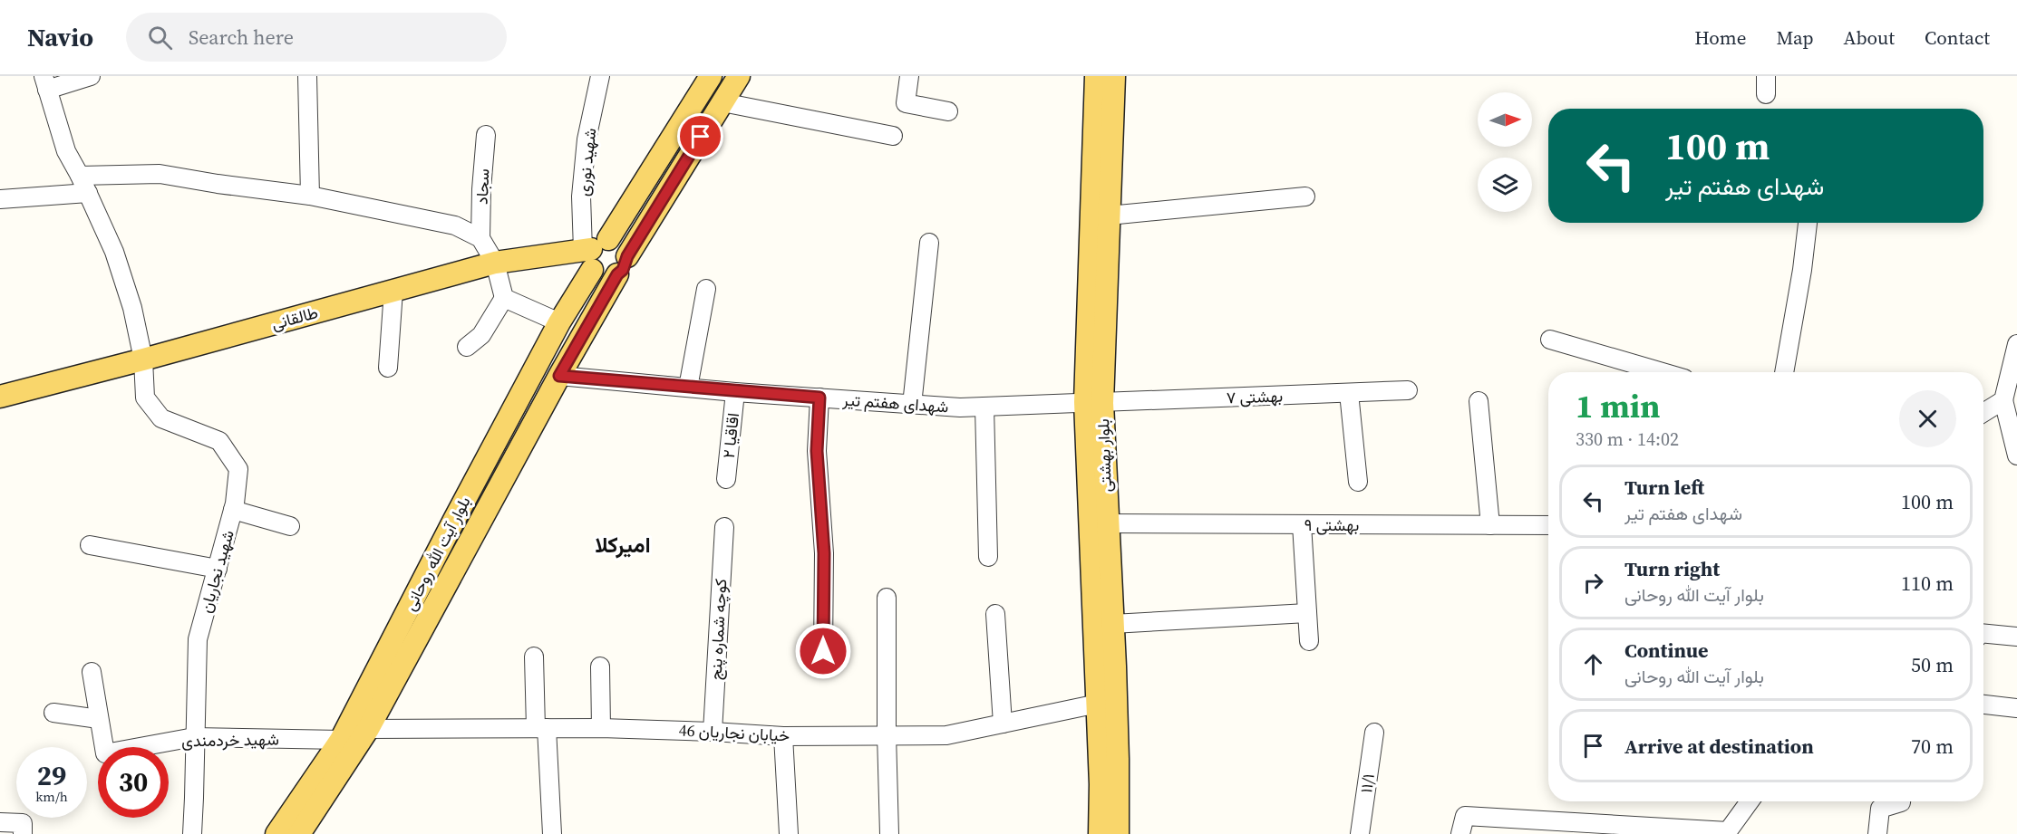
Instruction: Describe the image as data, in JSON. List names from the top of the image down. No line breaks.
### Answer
{"streets":{"main road":["طالقانی","بلوار بهشتی","بلوار آیت الله روحانی"],"street":["شهید نوری","سجاد","بهشتی ۷","شهدای هفتم تیر","اقاقیا ۲","بهشتی ۹","شهید نجاریان","کوچه شماره پنج","خیابان نجاریان 46","شهید خردمندی","۱۱/۱"]},"crossings":[["شهید نوری","طالقانی"],["شهید نوری","بلوار آیت الله روحانی"],["طالقانی","بلوار آیت الله روحانی"],["طالقانی","شهید نجاریان"],["بهشتی ۷","شهدای هفتم تیر"],["بهشتی ۷","بلوار بهشتی"],["شهدای هفتم تیر","اقاقیا ۲"],["شهدای هفتم تیر","بلوار بهشتی"],["شهدای هفتم تیر","بلوار آیت الله روحانی"],["بلوار بهشتی","بهشتی ۹"],["بلوار بهشتی","خیابان نجاریان 46"],["بلوار آیت الله روحانی","خیابان نجاریان 46"],["بلوار آیت الله روحانی","شهید خردمندی"],["شهید نجاریان","شهید خردمندی"],["کوچه شماره پنج","خیابان نجاریان 46"]],"districts":["امیرکلا"],"north":"right","page":{"header":"Navio","search":"Search here","nav":["Home","Map","About","Contact"],"turn":["100 m","شهدای هفتم تیر"],"heading":["1 min","330 m · 14:02"],"list":[{"name":"Turn left","note":"شهدای هفتم تیر","value":"100 m"},{"name":"Turn right","note":"بلوار آیت الله روحانی","value":"110 m"},{"name":"Continue","note":"بلوار آیت الله روحانی","value":"50 m"},{"name":"Arrive at destination","value":"70 m"}],"speed":"29 km/h","limit":"30"}}
